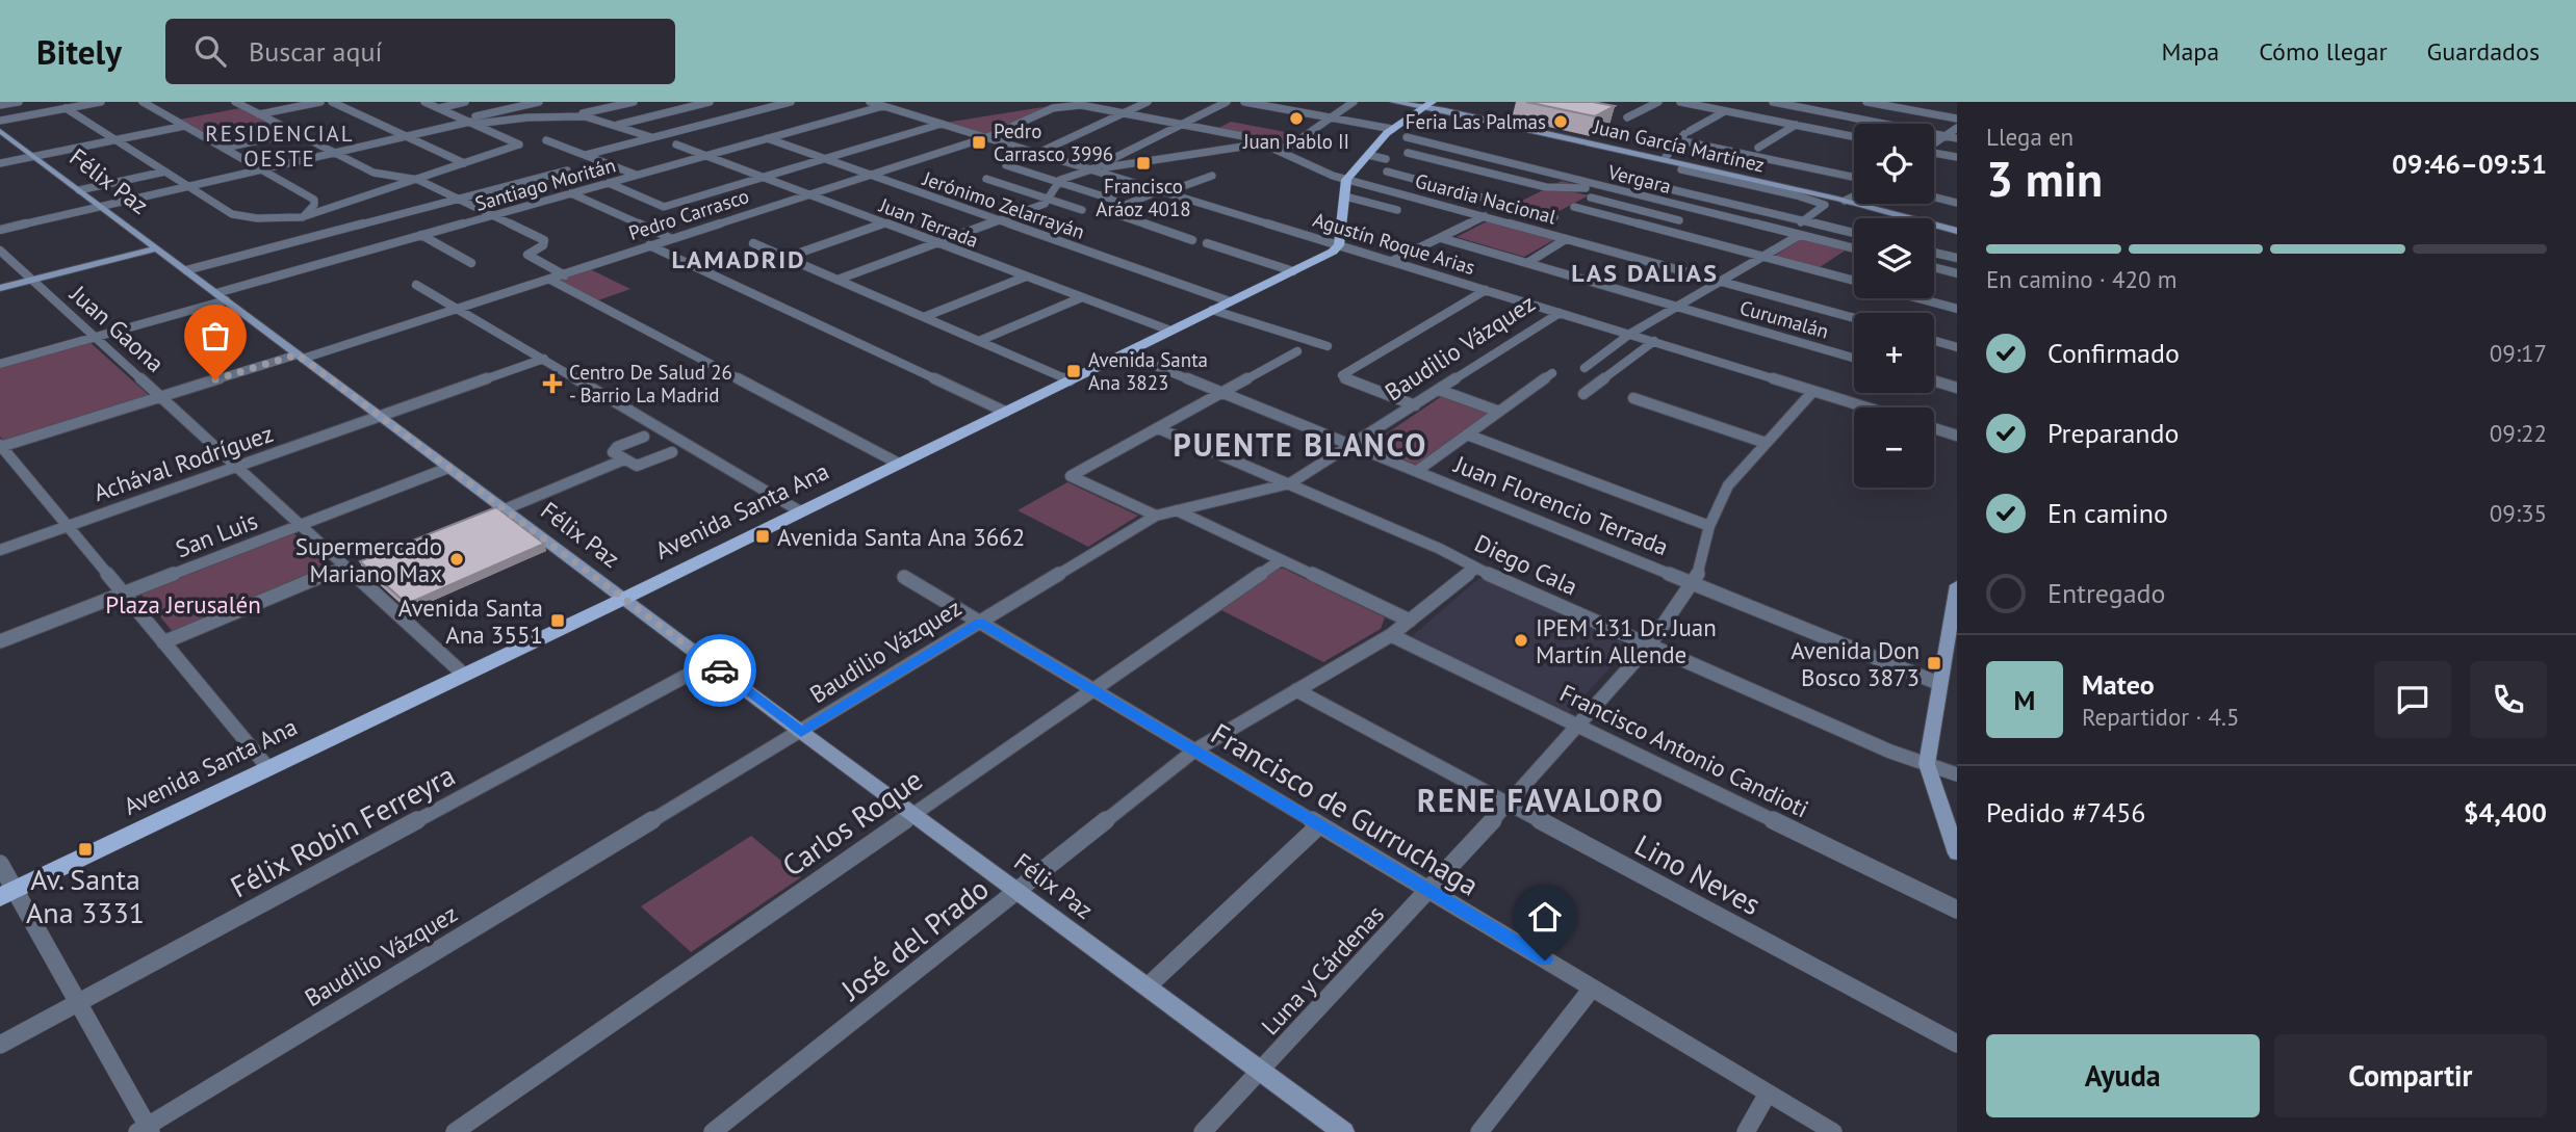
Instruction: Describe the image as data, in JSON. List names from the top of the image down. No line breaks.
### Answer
{"streets":{"main road":["Juan García Martínez","Félix Paz","Avenida Santa Ana"],"street":["Vergara","Santiago Moritán","Guardia Nacional","Jerónimo Zelarrayán","Pedro Carrasco","Juan Terrada","Agustín Roque Arias","Curumalán","Juan Gaona","Baudilio Vázquez","Achával Rodríguez","Juan Florencio Terrada","San Luis","Diego Cala","Francisco Antonio Candioti","Francisco de Gurruchaga","Carlos Roque","Félix Robin Ferreyra","Lino Neves","José del Prado","Luna y Cárdenas"]},"crossings":[["Félix Paz","Santiago Moritán"],["Félix Paz","Pedro Carrasco"],["Félix Paz","Baudilio Vázquez"],["Félix Paz","Achával Rodríguez"],["Félix Paz","Avenida Santa Ana"],["Félix Paz","San Luis"],["Félix Paz","Carlos Roque"],["Félix Paz","Félix Robin Ferreyra"],["Félix Paz","José del Prado"],["Félix Paz","Luna y Cárdenas"],["Santiago Moritán","Jerónimo Zelarrayán"],["Santiago Moritán","Juan Terrada"],["Santiago Moritán","Agustín Roque Arias"],["Guardia Nacional","Pedro Carrasco"],["Guardia Nacional","Baudilio Vázquez"],["Jerónimo Zelarrayán","Pedro Carrasco"],["Jerónimo Zelarrayán","Avenida Santa Ana"],["Pedro Carrasco","Juan Terrada"],["Pedro Carrasco","Agustín Roque Arias"],["Juan Terrada","Avenida Santa Ana"],["Agustín Roque Arias","Baudilio Vázquez"],["Agustín Roque Arias","Avenida Santa Ana"],["Agustín Roque Arias","Luna y Cárdenas"],["Curumalán","Baudilio Vázquez"],["Juan Gaona","Achával Rodríguez"],["Juan Gaona","Avenida Santa Ana"],["Juan Gaona","San Luis"],["Baudilio Vázquez","Juan Florencio Terrada"],["Baudilio Vázquez","Diego Cala"],["Baudilio Vázquez","Francisco de Gurruchaga"],["Juan Florencio Terrada","Avenida Santa Ana"],["Juan Florencio Terrada","Luna y Cárdenas"],["Diego Cala","José del Prado"],["Diego Cala","Luna y Cárdenas"],["Francisco Antonio Candioti","José del Prado"],["Francisco Antonio Candioti","Luna y Cárdenas"],["Francisco de Gurruchaga","Carlos Roque"],["Francisco de Gurruchaga","José del Prado"],["Francisco de Gurruchaga","Luna y Cárdenas"],["Lino Neves","José del Prado"],["Lino Neves","Luna y Cárdenas"]],"districts":["RESIDENCIAL OESTE","LAMADRID","LAS DALIAS","PUENTE BLANCO","RENE FAVALORO"],"parks":["Plaza Jerusalén"],"places":{"other":["Juan Pablo II","Feria Las Palmas","Supermercado Mariano Max","IPEM 131 Dr. Juan Martín Allende"],"transit":["Pedro Carrasco 3996","Francisco Aráoz 4018","Avenida Santa Ana 3823","Avenida Santa Ana 3662","Avenida Santa Ana 3551","Avenida Don Bosco 3873","Av. Santa Ana 3331"],"health":["Centro De Salud 26 - Barrio La Madrid"]},"page":{"header":"Bitely","search":"Buscar aquí","nav":["Mapa","Cómo llegar","Guardados"],"heading":["3 min","Llega en","09:46–09:51"],"panel":["Mateo","Repartidor · 4.5","Pedido #7456","$4,400"],"map_buttons":["+","−"],"bar":"En camino · 420 m","list":[["Confirmado","09:17"],["Preparando","09:22"],["En camino","09:35"],"Entregado"],"round":"M","buttons":["Ayuda","Compartir"]}}
